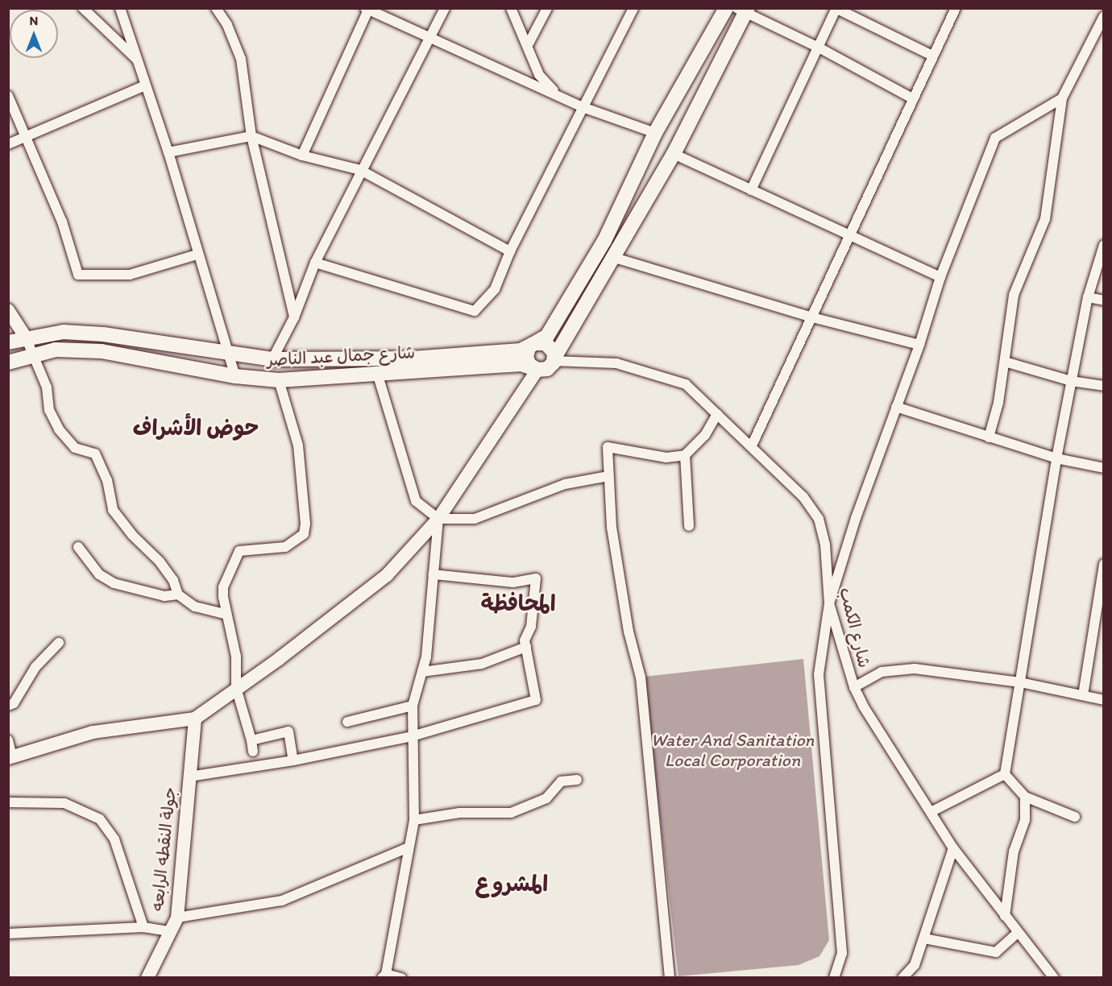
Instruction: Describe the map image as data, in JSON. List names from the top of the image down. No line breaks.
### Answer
{"streets":{"main road":["شارع جمال عبد الناصر","جولة النقطه الرابعه"],"street":["شارع الكمب"]},"crossings":[["شارع جمال عبد الناصر","شارع الكمب"]],"districts":["حوض الأشراف","المحافظة","المشروع"],"water":["Water And Sanitation Local Corporation"],"north":"top"}
